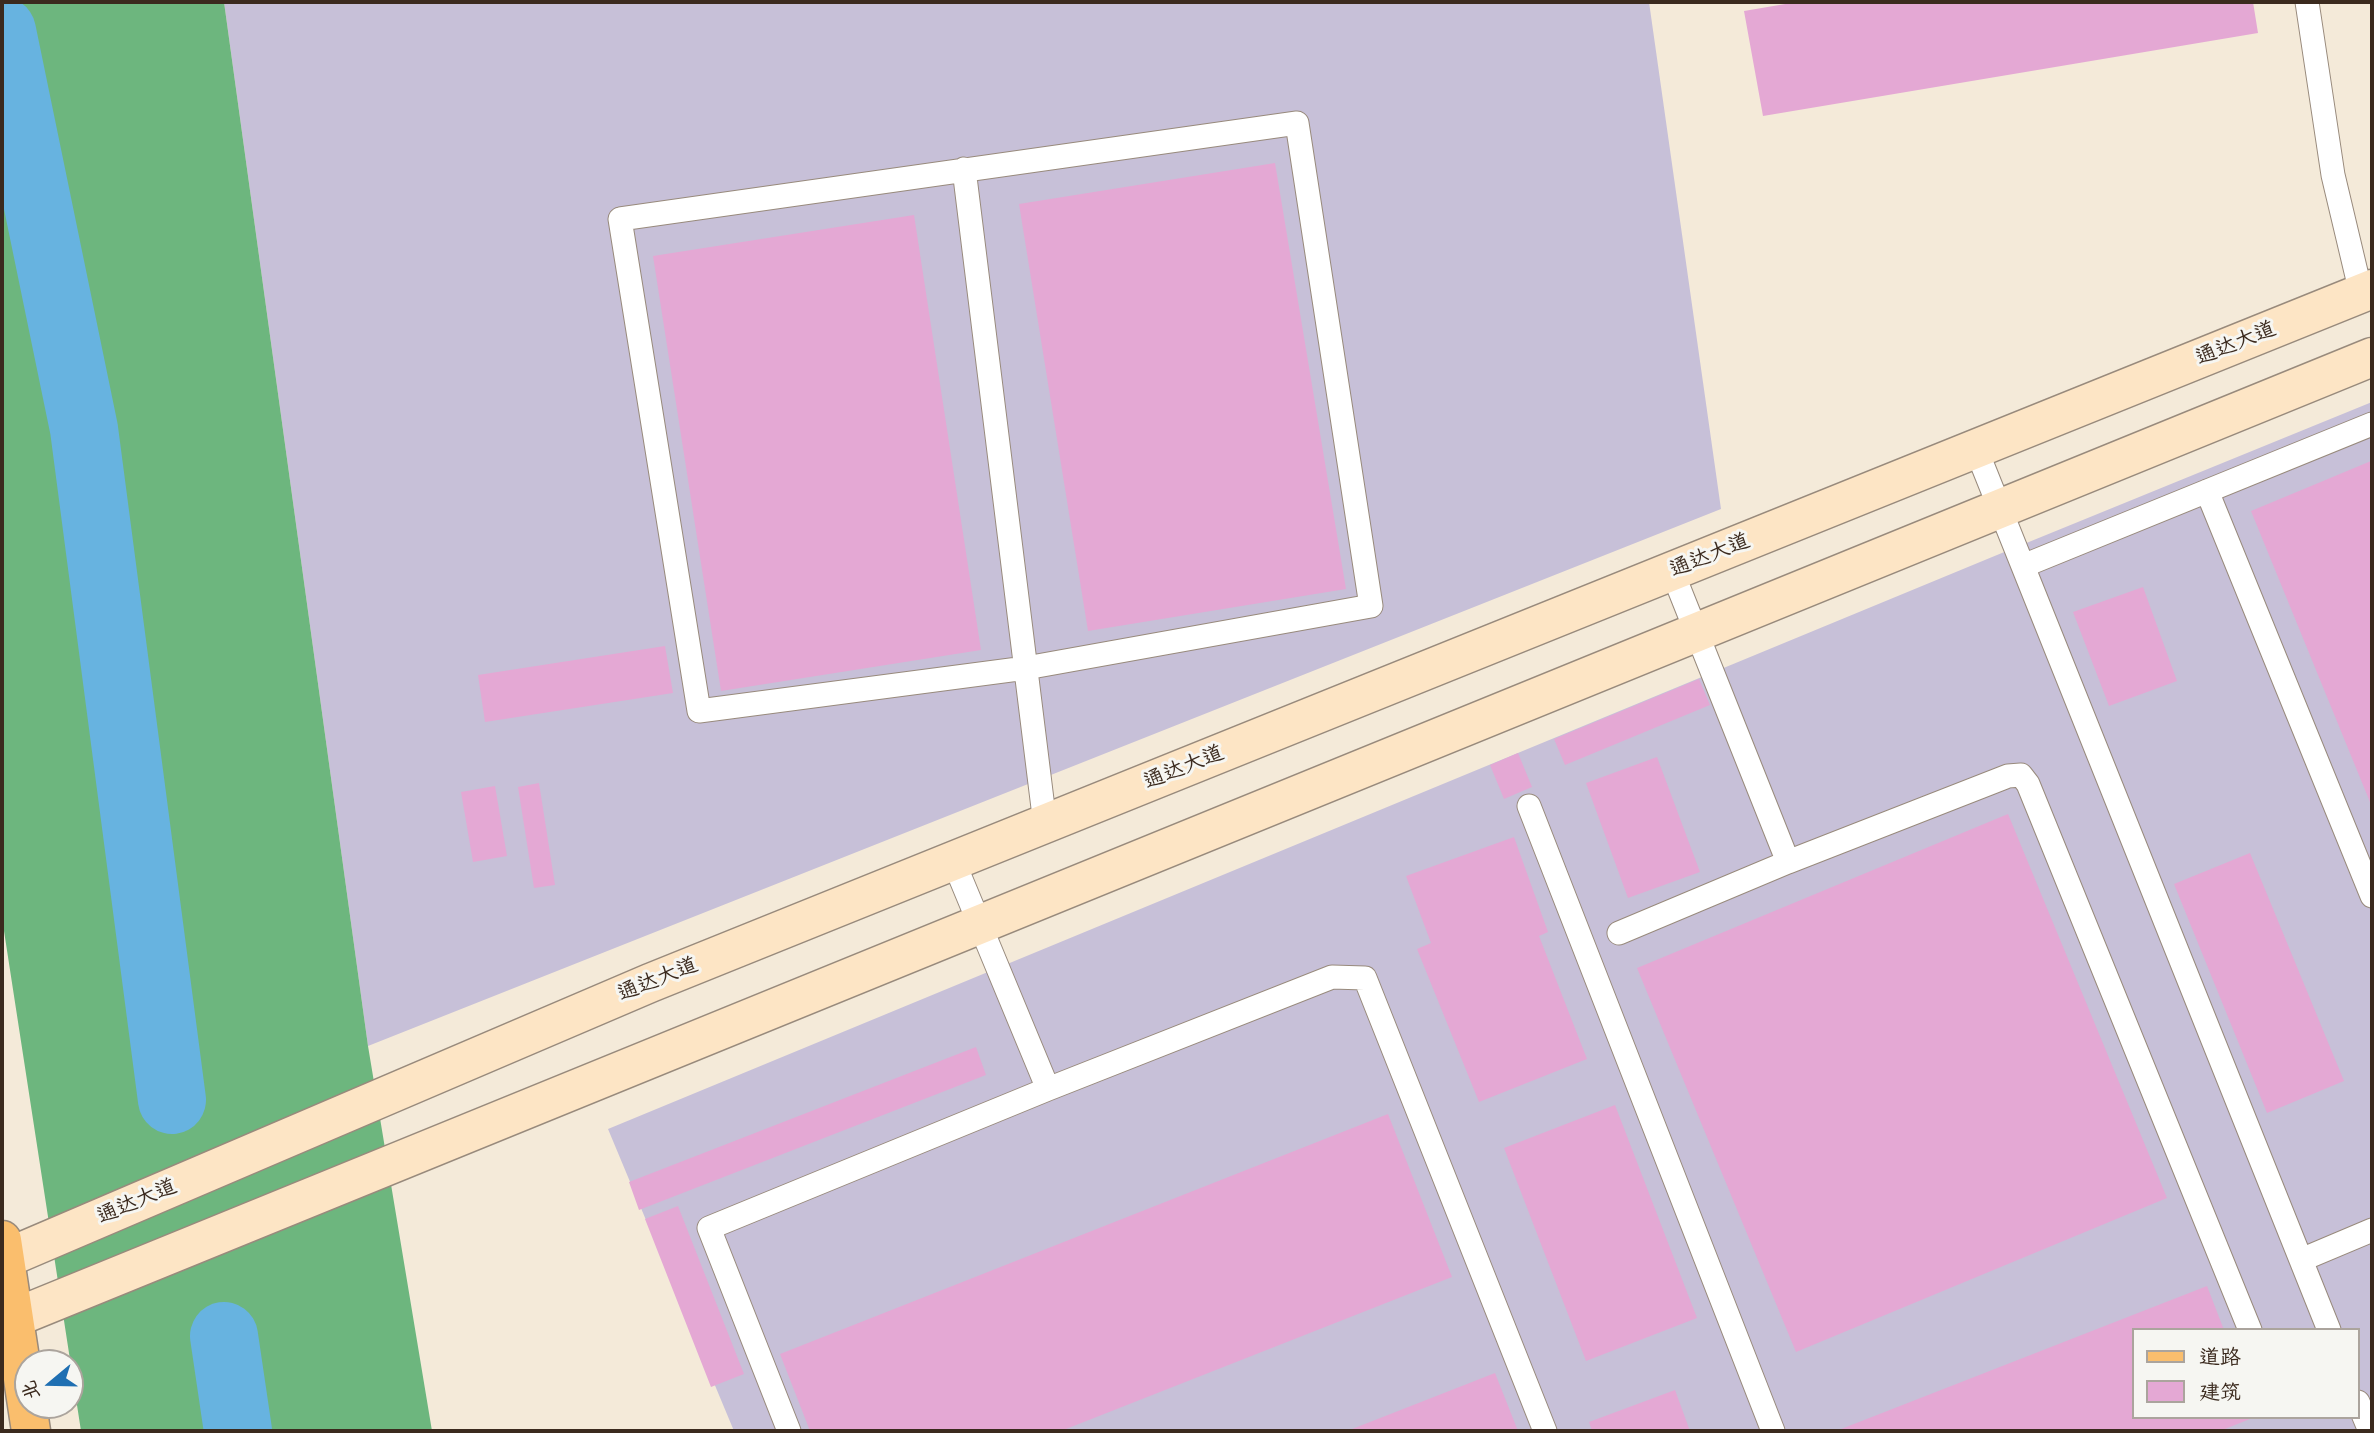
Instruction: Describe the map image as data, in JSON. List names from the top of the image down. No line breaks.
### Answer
{"streets":{"main road":["通达大道"]},"legend":["道路","建筑"],"north":"left"}
